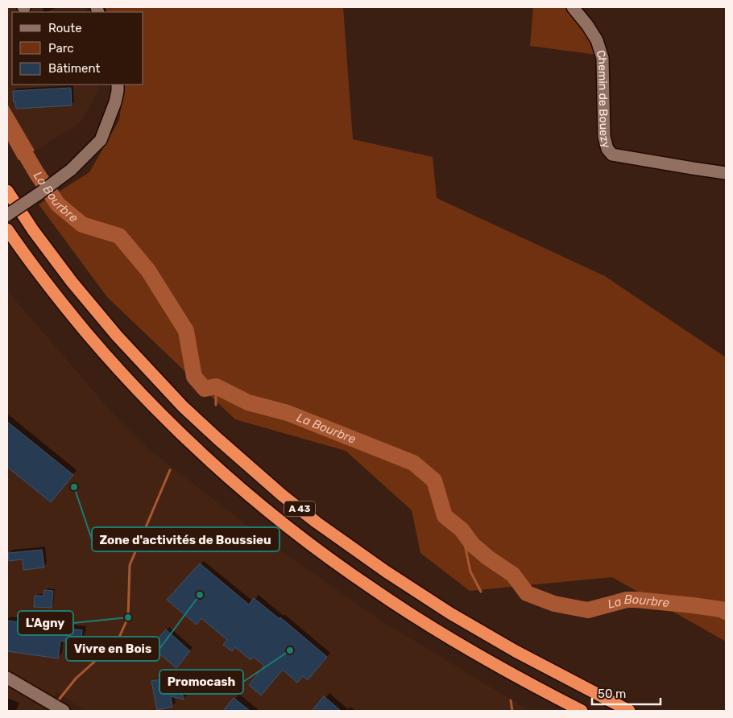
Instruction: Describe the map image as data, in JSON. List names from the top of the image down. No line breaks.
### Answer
{"streets":{"highway":["A 43"],"street":["Chemin de Bouezy"]},"water":["La Bourbre"],"places":["Zone d'activités de Boussieu","Vivre en Bois","L'Agny","Promocash"],"legend":["Route","Parc","Bâtiment"],"scale_bar":"50 m"}
